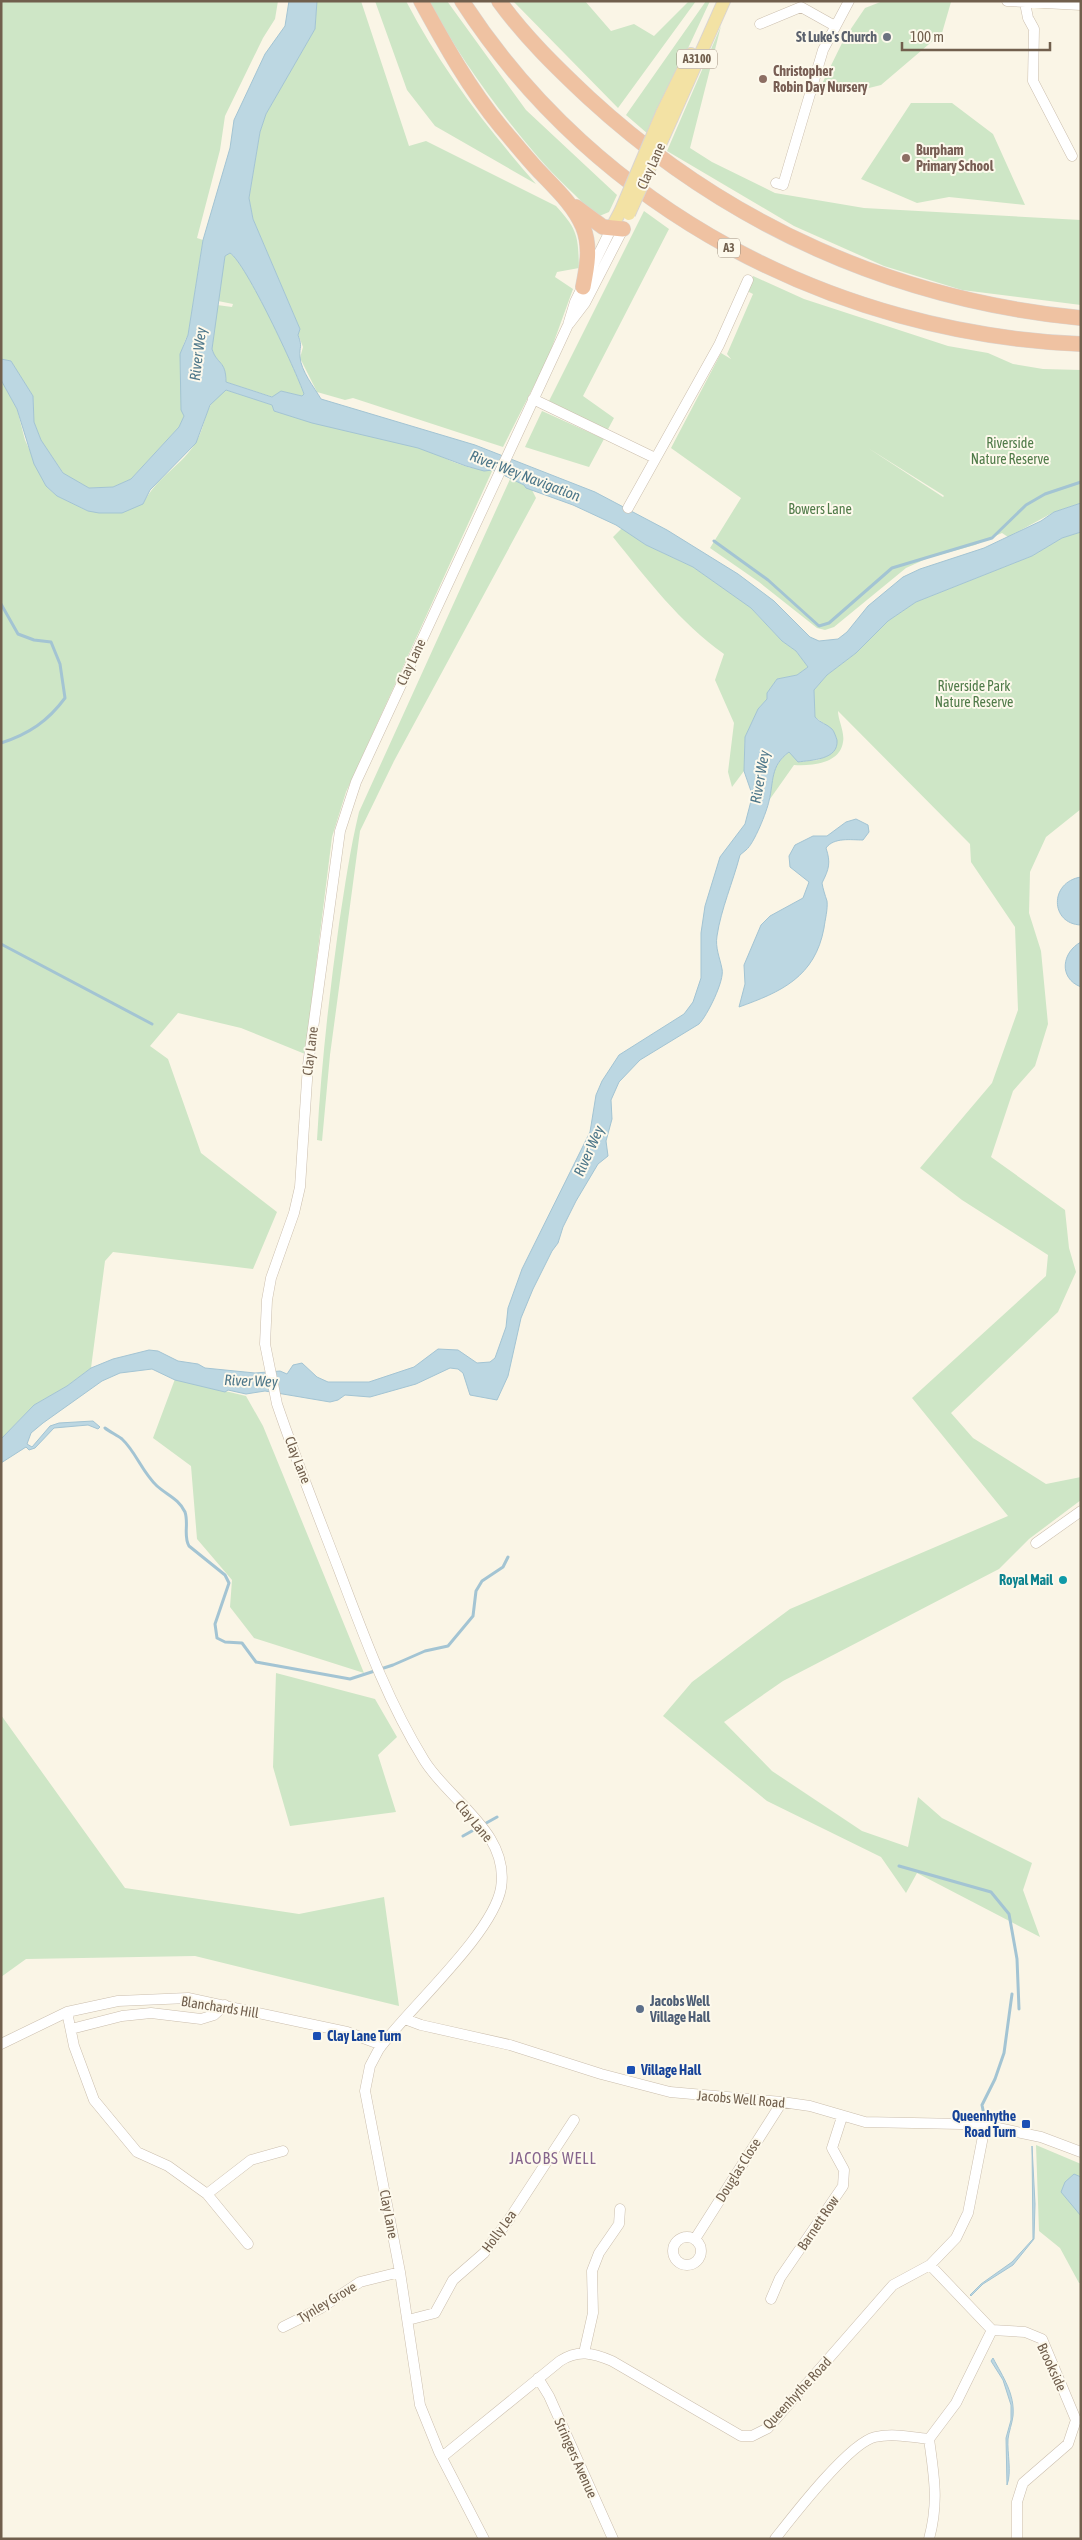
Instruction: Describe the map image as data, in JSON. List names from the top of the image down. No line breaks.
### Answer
{"streets":{"highway":["A3"],"main road":["A3100","Clay Lane"],"street":["Blanchards Hill","Jacobs Well Road","Douglas Close","Barnett Row","Holly Lea","Tynley Grove","Brookside","Queenhythe Road","Stringers Avenue"]},"crossings":[["Clay Lane","Blanchards Hill"],["Clay Lane","Jacobs Well Road"],["Clay Lane","Holly Lea"],["Clay Lane","Tynley Grove"],["Jacobs Well Road","Douglas Close"],["Jacobs Well Road","Barnett Row"],["Jacobs Well Road","Queenhythe Road"]],"districts":["JACOBS WELL"],"water":["River Wey","River Wey Navigation"],"parks":["Riverside Nature Reserve","Bowers Lane","Riverside Park Nature Reserve"],"places":{"other":["St Luke's Church","Christopher Robin Day Nursery","Burpham Primary School","Royal Mail","Jacobs Well Village Hall"],"transit":["Clay Lane Turn","Village Hall","Queenhythe Road Turn"]},"scale_bar":"100 m"}
